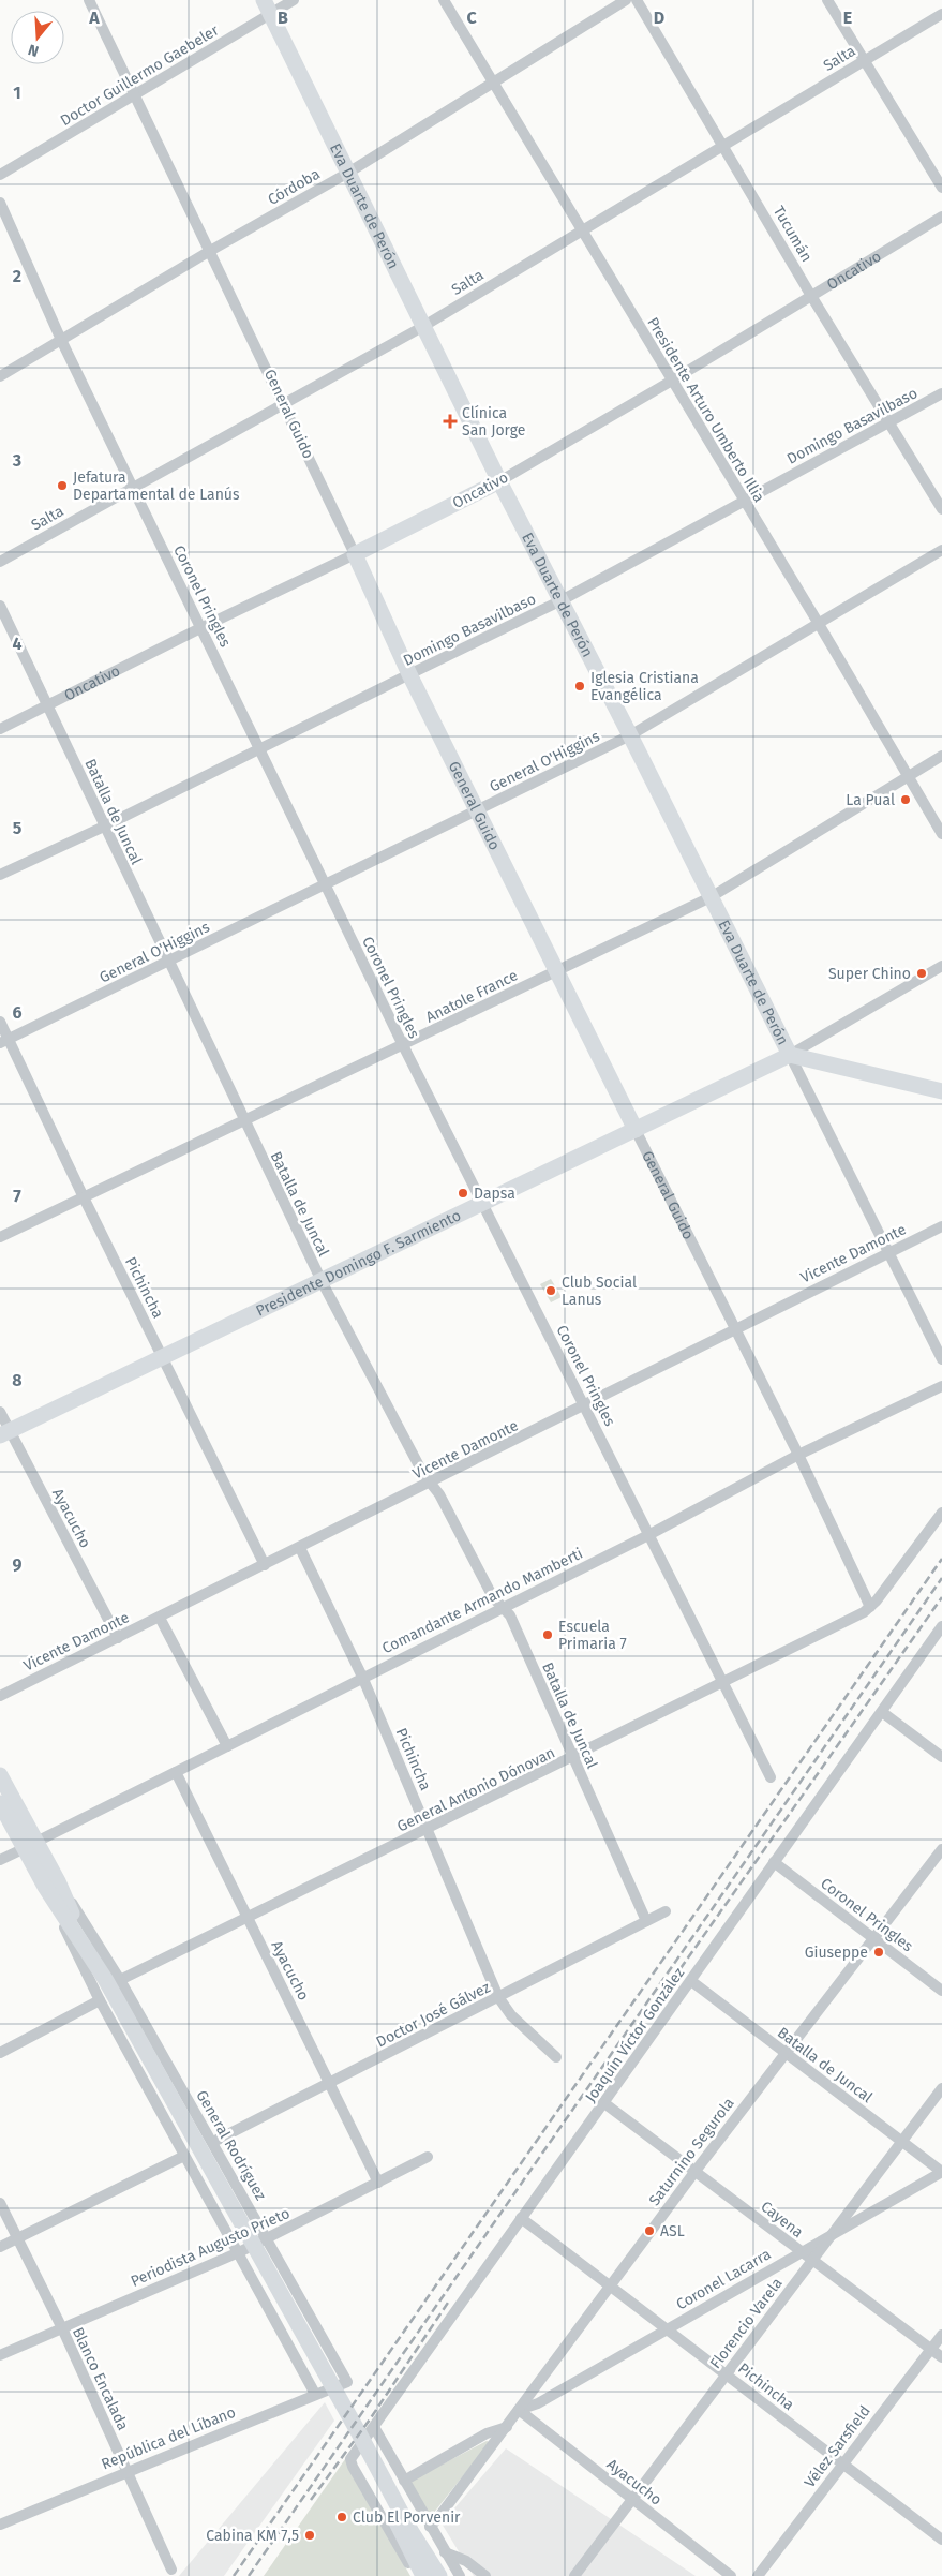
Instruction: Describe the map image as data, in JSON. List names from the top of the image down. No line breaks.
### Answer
{"streets":{"main road":["Eva Duarte de Perón","Oncativo","General Guido","Presidente Domingo F. Sarmiento"],"street":["Salta","Doctor Guillermo Gaebeler","Córdoba","Tucumán","Presidente Arturo Umberto Illia","Domingo Basavilbaso","Coronel Pringles","General O'Higgins","Batalla de Juncal","Anatole France","Vicente Damonte","Pichincha","Ayacucho","Comandante Armando Mamberti","General Antonio Dónovan","Doctor José Gálvez","Joaquín Víctor González","General Rodríguez","Saturnino Segurola","Cayena","Periodista Augusto Prieto","Coronel Lacarra","Florencio Varela","Blanco Encalada","República del Líbano","Vélez Sarsfield"]},"crossings":[["Salta","Eva Duarte de Perón"],["Salta","Tucumán"],["Salta","Presidente Arturo Umberto Illia"],["Salta","General Guido"],["Salta","Coronel Pringles"],["Doctor Guillermo Gaebeler","Eva Duarte de Perón"],["Doctor Guillermo Gaebeler","General Guido"],["Córdoba","Eva Duarte de Perón"],["Córdoba","Presidente Arturo Umberto Illia"],["Córdoba","General Guido"],["Córdoba","Coronel Pringles"],["Eva Duarte de Perón","Oncativo"],["Eva Duarte de Perón","Domingo Basavilbaso"],["Eva Duarte de Perón","General O'Higgins"],["Eva Duarte de Perón","Anatole France"],["Eva Duarte de Perón","Vicente Damonte"],["Eva Duarte de Perón","Presidente Domingo F. Sarmiento"],["Tucumán","Oncativo"],["Tucumán","Domingo Basavilbaso"],["Oncativo","Presidente Arturo Umberto Illia"],["Oncativo","General Guido"],["Oncativo","Coronel Pringles"],["Oncativo","Batalla de Juncal"],["Presidente Arturo Umberto Illia","Domingo Basavilbaso"],["Presidente Arturo Umberto Illia","General O'Higgins"],["Presidente Arturo Umberto Illia","Anatole France"],["General Guido","Domingo Basavilbaso"],["General Guido","General O'Higgins"],["General Guido","Anatole France"],["General Guido","Vicente Damonte"],["General Guido","Presidente Domingo F. Sarmiento"],["General Guido","Comandante Armando Mamberti"],["General Guido","General Antonio Dónovan"],["Domingo Basavilbaso","Coronel Pringles"],["Domingo Basavilbaso","Batalla de Juncal"],["Coronel Pringles","General O'Higgins"],["Coronel Pringles","Anatole France"],["Coronel Pringles","Vicente Damonte"],["Coronel Pringles","Presidente Domingo F. Sarmiento"],["Coronel Pringles","Comandante Armando Mamberti"],["Coronel Pringles","General Antonio Dónovan"],["Coronel Pringles","Joaquín Víctor González"],["Coronel Pringles","Saturnino Segurola"],["General O'Higgins","Batalla de Juncal"],["General O'Higgins","Pichincha"],["Batalla de Juncal","Anatole France"],["Batalla de Juncal","Vicente Damonte"],["Batalla de Juncal","Presidente Domingo F. Sarmiento"],["Batalla de Juncal","Comandante Armando Mamberti"],["Batalla de Juncal","General Antonio Dónovan"],["Batalla de Juncal","Doctor José Gálvez"],["Batalla de Juncal","Joaquín Víctor González"],["Batalla de Juncal","Saturnino Segurola"],["Batalla de Juncal","Coronel Lacarra"],["Batalla de Juncal","Florencio Varela"],["Anatole France","Pichincha"],["Vicente Damonte","Pichincha"],["Vicente Damonte","Ayacucho"],["Presidente Domingo F. Sarmiento","Pichincha"],["Presidente Domingo F. Sarmiento","Ayacucho"],["Pichincha","Comandante Armando Mamberti"],["Pichincha","General Antonio Dónovan"],["Pichincha","Doctor José Gálvez"],["Pichincha","Joaquín Víctor González"],["Pichincha","Saturnino Segurola"],["Pichincha","Coronel Lacarra"],["Pichincha","Florencio Varela"],["Pichincha","Vélez Sarsfield"],["Ayacucho","Comandante Armando Mamberti"],["Ayacucho","General Antonio Dónovan"],["Ayacucho","Doctor José Gálvez"],["Ayacucho","Saturnino Segurola"],["Ayacucho","Periodista Augusto Prieto"],["Ayacucho","Coronel Lacarra"],["Ayacucho","Florencio Varela"],["General Antonio Dónovan","General Rodríguez"],["Doctor José Gálvez","General Rodríguez"],["Joaquín Víctor González","Cayena"],["General Rodríguez","Periodista Augusto Prieto"],["General Rodríguez","República del Líbano"],["Saturnino Segurola","Cayena"],["Saturnino Segurola","Coronel Lacarra"],["Cayena","Coronel Lacarra"],["Cayena","Florencio Varela"],["Cayena","Vélez Sarsfield"],["Periodista Augusto Prieto","Blanco Encalada"],["Coronel Lacarra","Florencio Varela"],["Blanco Encalada","República del Líbano"]],"places":{"health":["Clínica San Jorge"],"other":["Jefatura Departamental de Lanús","Iglesia Cristiana Evangélica","La Pual","Super Chino","Dapsa","Club Social Lanus","Escuela Primaria 7","Giuseppe","ASL","Club El Porvenir","Cabina KM 7,5"]},"north":"bottom","grid":{"columns":["A","B","C","D","E"],"rows":["1","2","3","4","5","6","7","8","9"]}}
